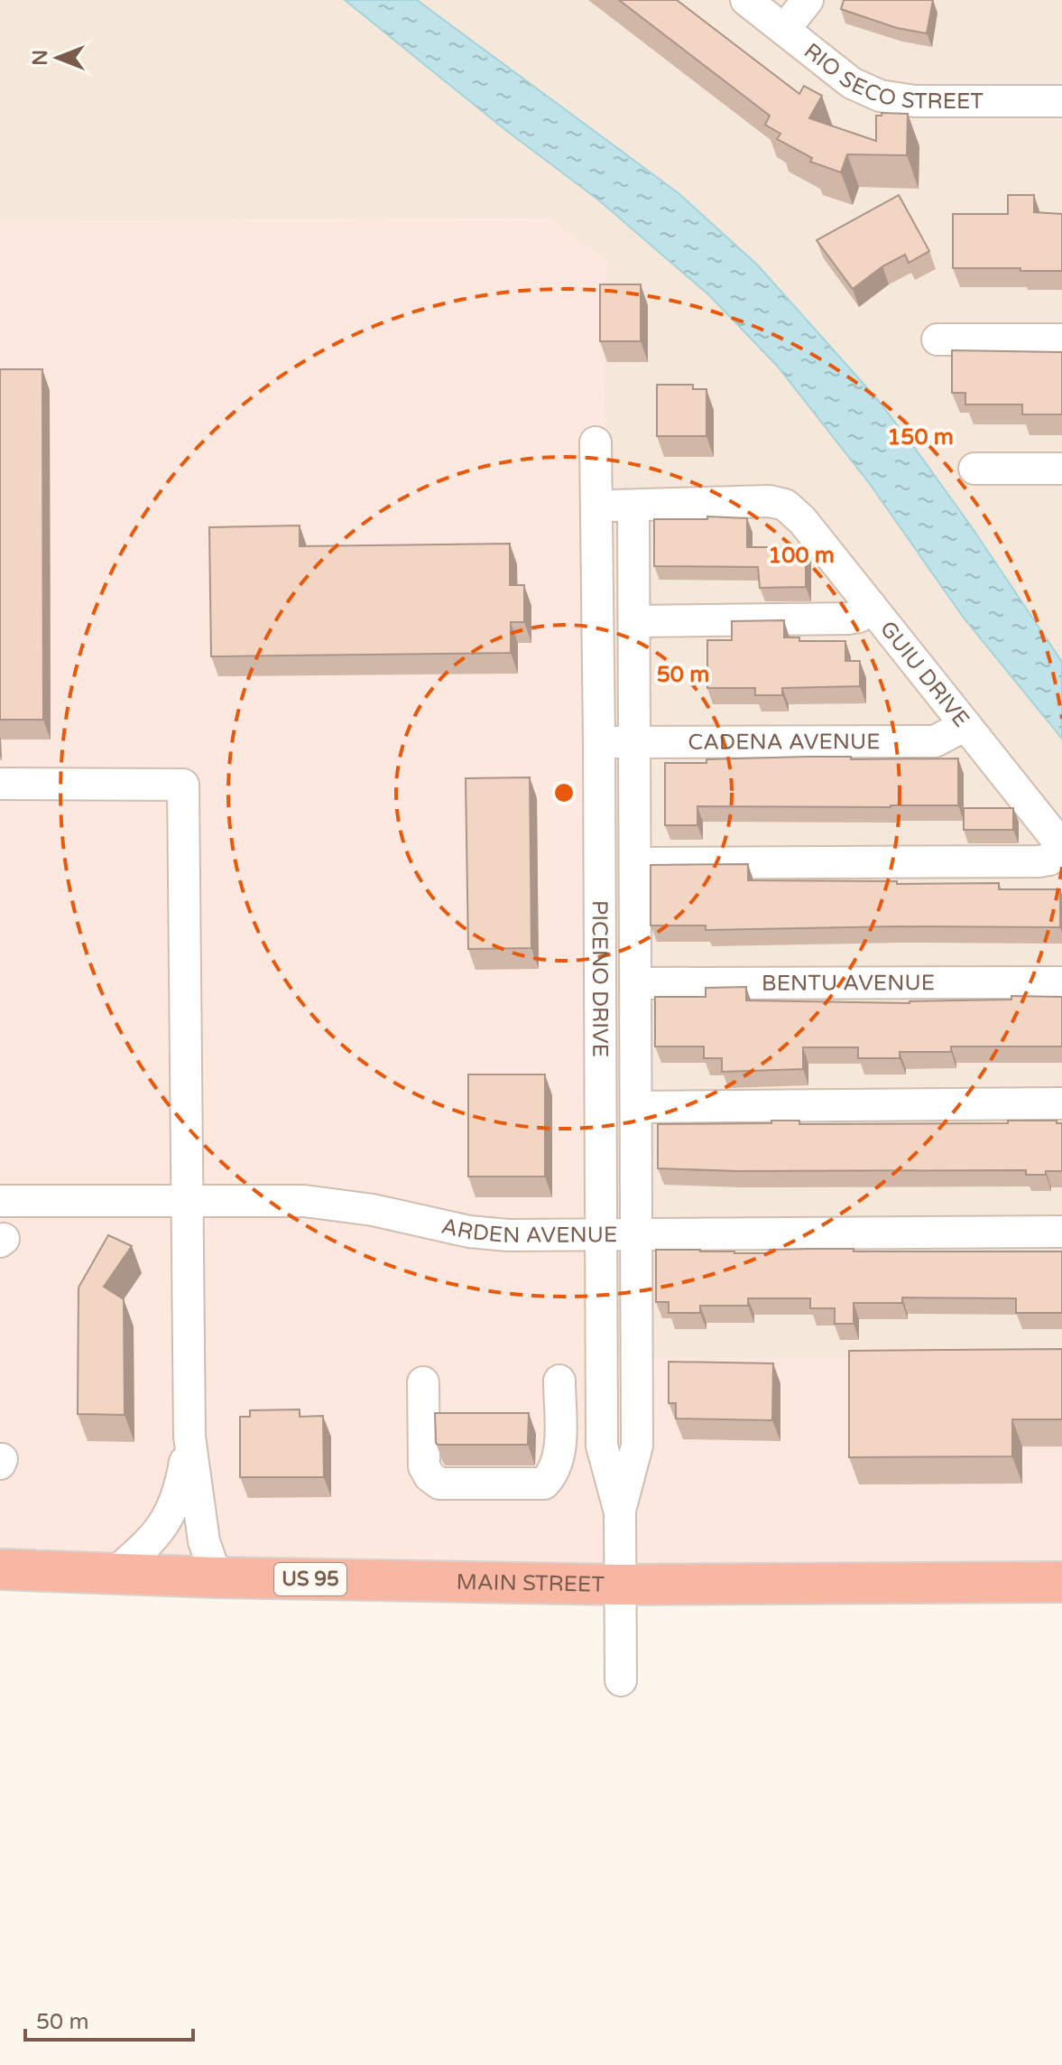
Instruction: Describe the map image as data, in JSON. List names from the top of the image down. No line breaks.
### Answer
{"streets":{"highway":["US 95","MAIN STREET"],"street":["RIO SECO STREET","GUIU DRIVE","CADENA AVENUE","PICENO DRIVE","BENTU AVENUE","ARDEN AVENUE"]},"crossings":[["GUIU DRIVE","CADENA AVENUE"],["GUIU DRIVE","PICENO DRIVE"],["CADENA AVENUE","PICENO DRIVE"],["PICENO DRIVE","BENTU AVENUE"],["PICENO DRIVE","ARDEN AVENUE"],["PICENO DRIVE","MAIN STREET"]],"scale_bar":"50 m","north":"left","rings":["150 m","100 m","50 m"]}
